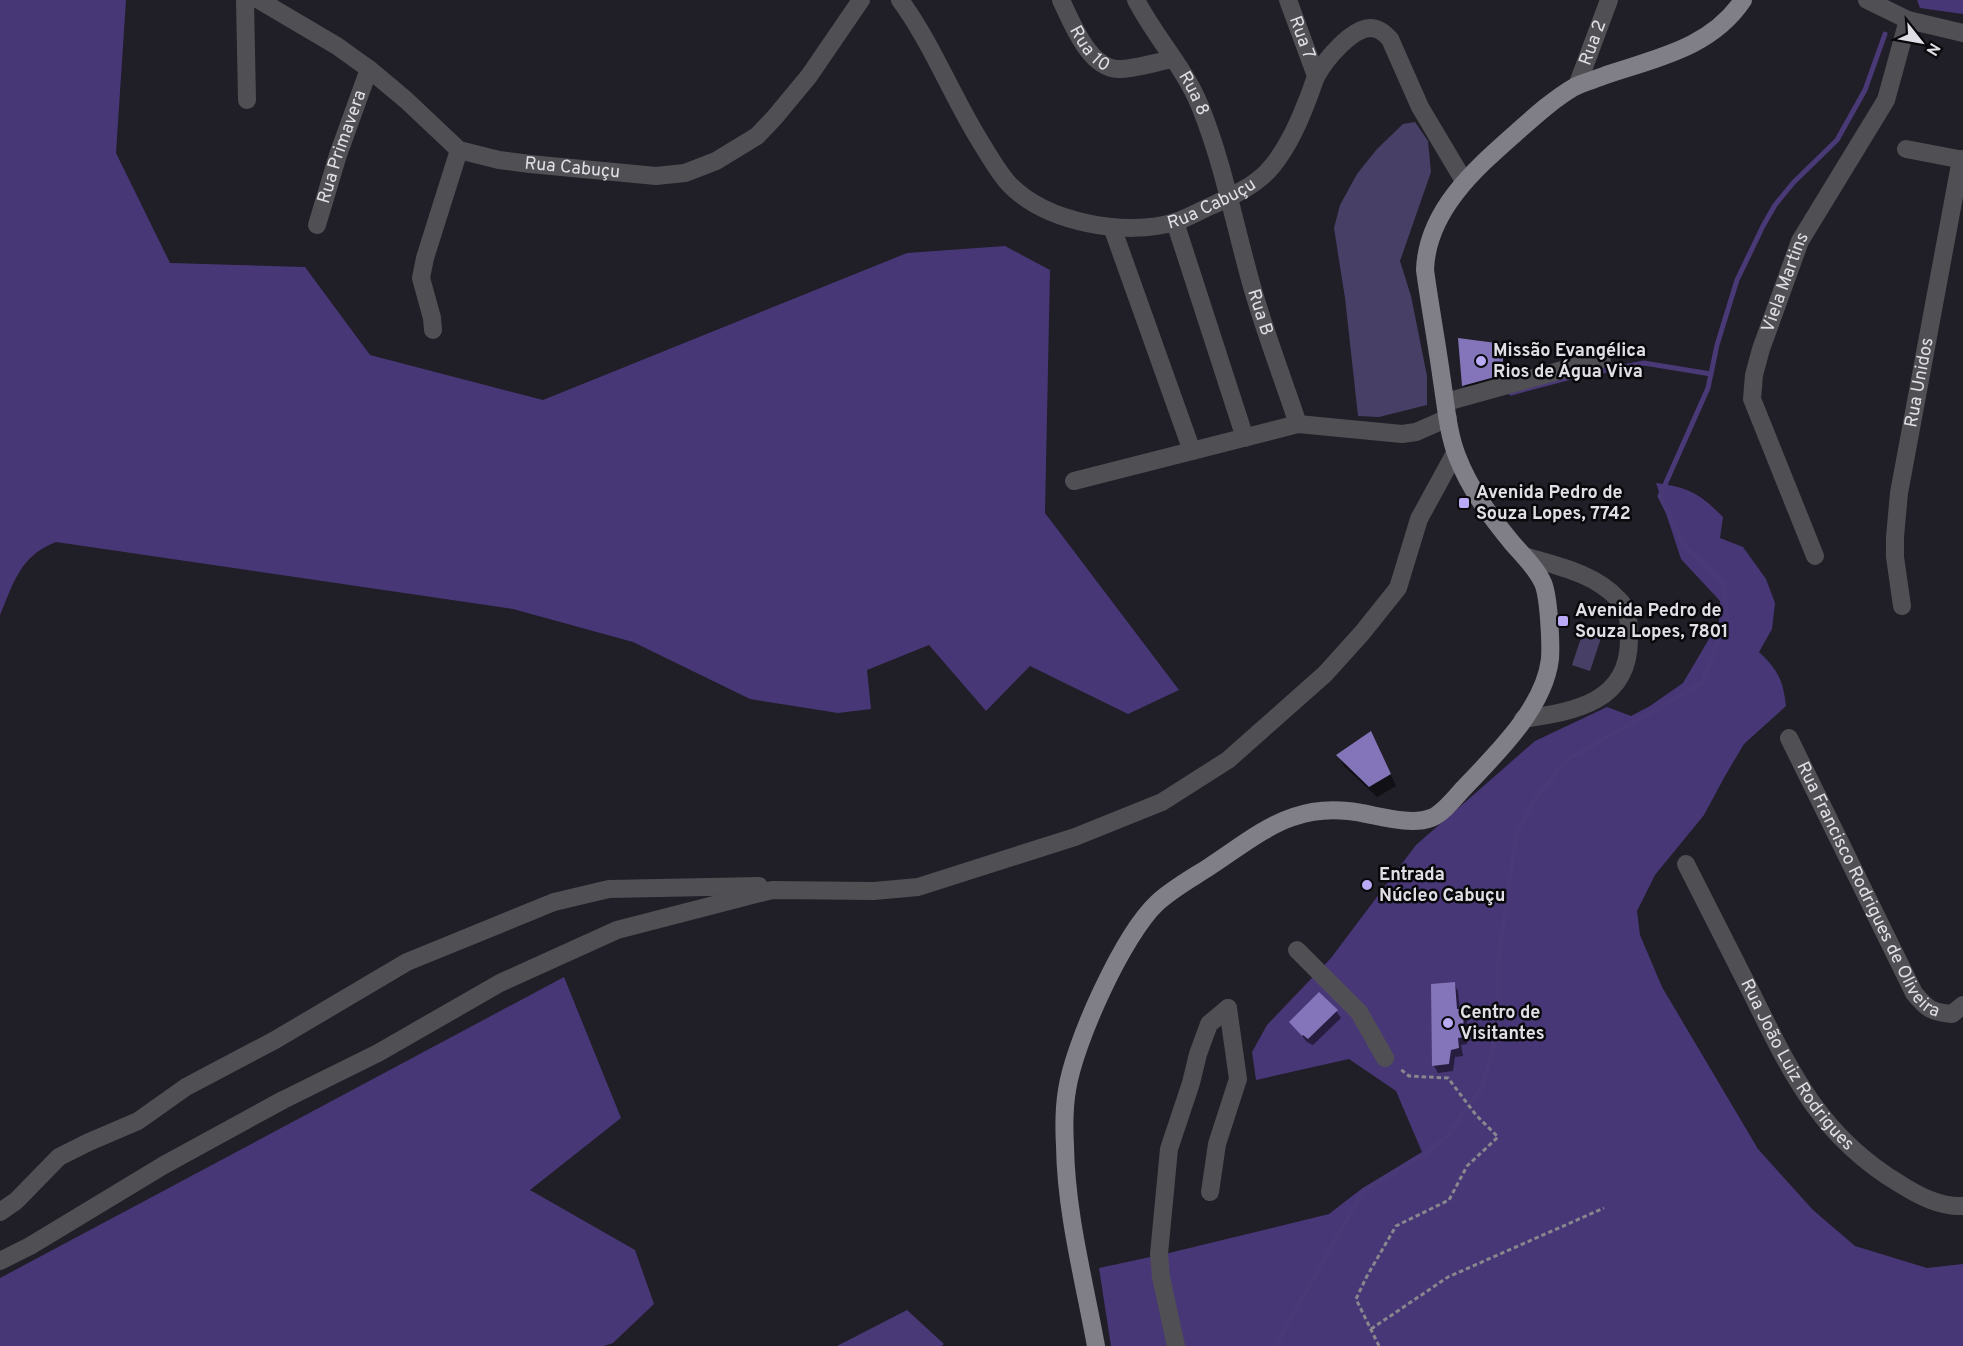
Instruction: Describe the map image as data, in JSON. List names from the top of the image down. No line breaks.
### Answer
{"streets":{"street":["Rua 7","Rua 2","Rua 10","Rua 8","Rua Primavera","Rua Cabuçu","Viela Martins","Rua B","Rua Unidos","Rua Francisco Rodrigues de Oliveira","Rua João Luiz Rodrigues"]},"crossings":[["Rua 7","Rua Cabuçu"],["Rua 10","Rua 8"],["Rua 8","Rua Cabuçu"],["Rua 8","Rua B"],["Rua Primavera","Rua Cabuçu"],["Rua Cabuçu","Rua B"]],"places":{"other":["Missão Evangélica Rios de Água Viva","Entrada Núcleo Cabuçu","Centro de Visitantes"],"transit":["Avenida Pedro de Souza Lopes, 7742","Avenida Pedro de Souza Lopes, 7801"]},"north":"bottom right"}
